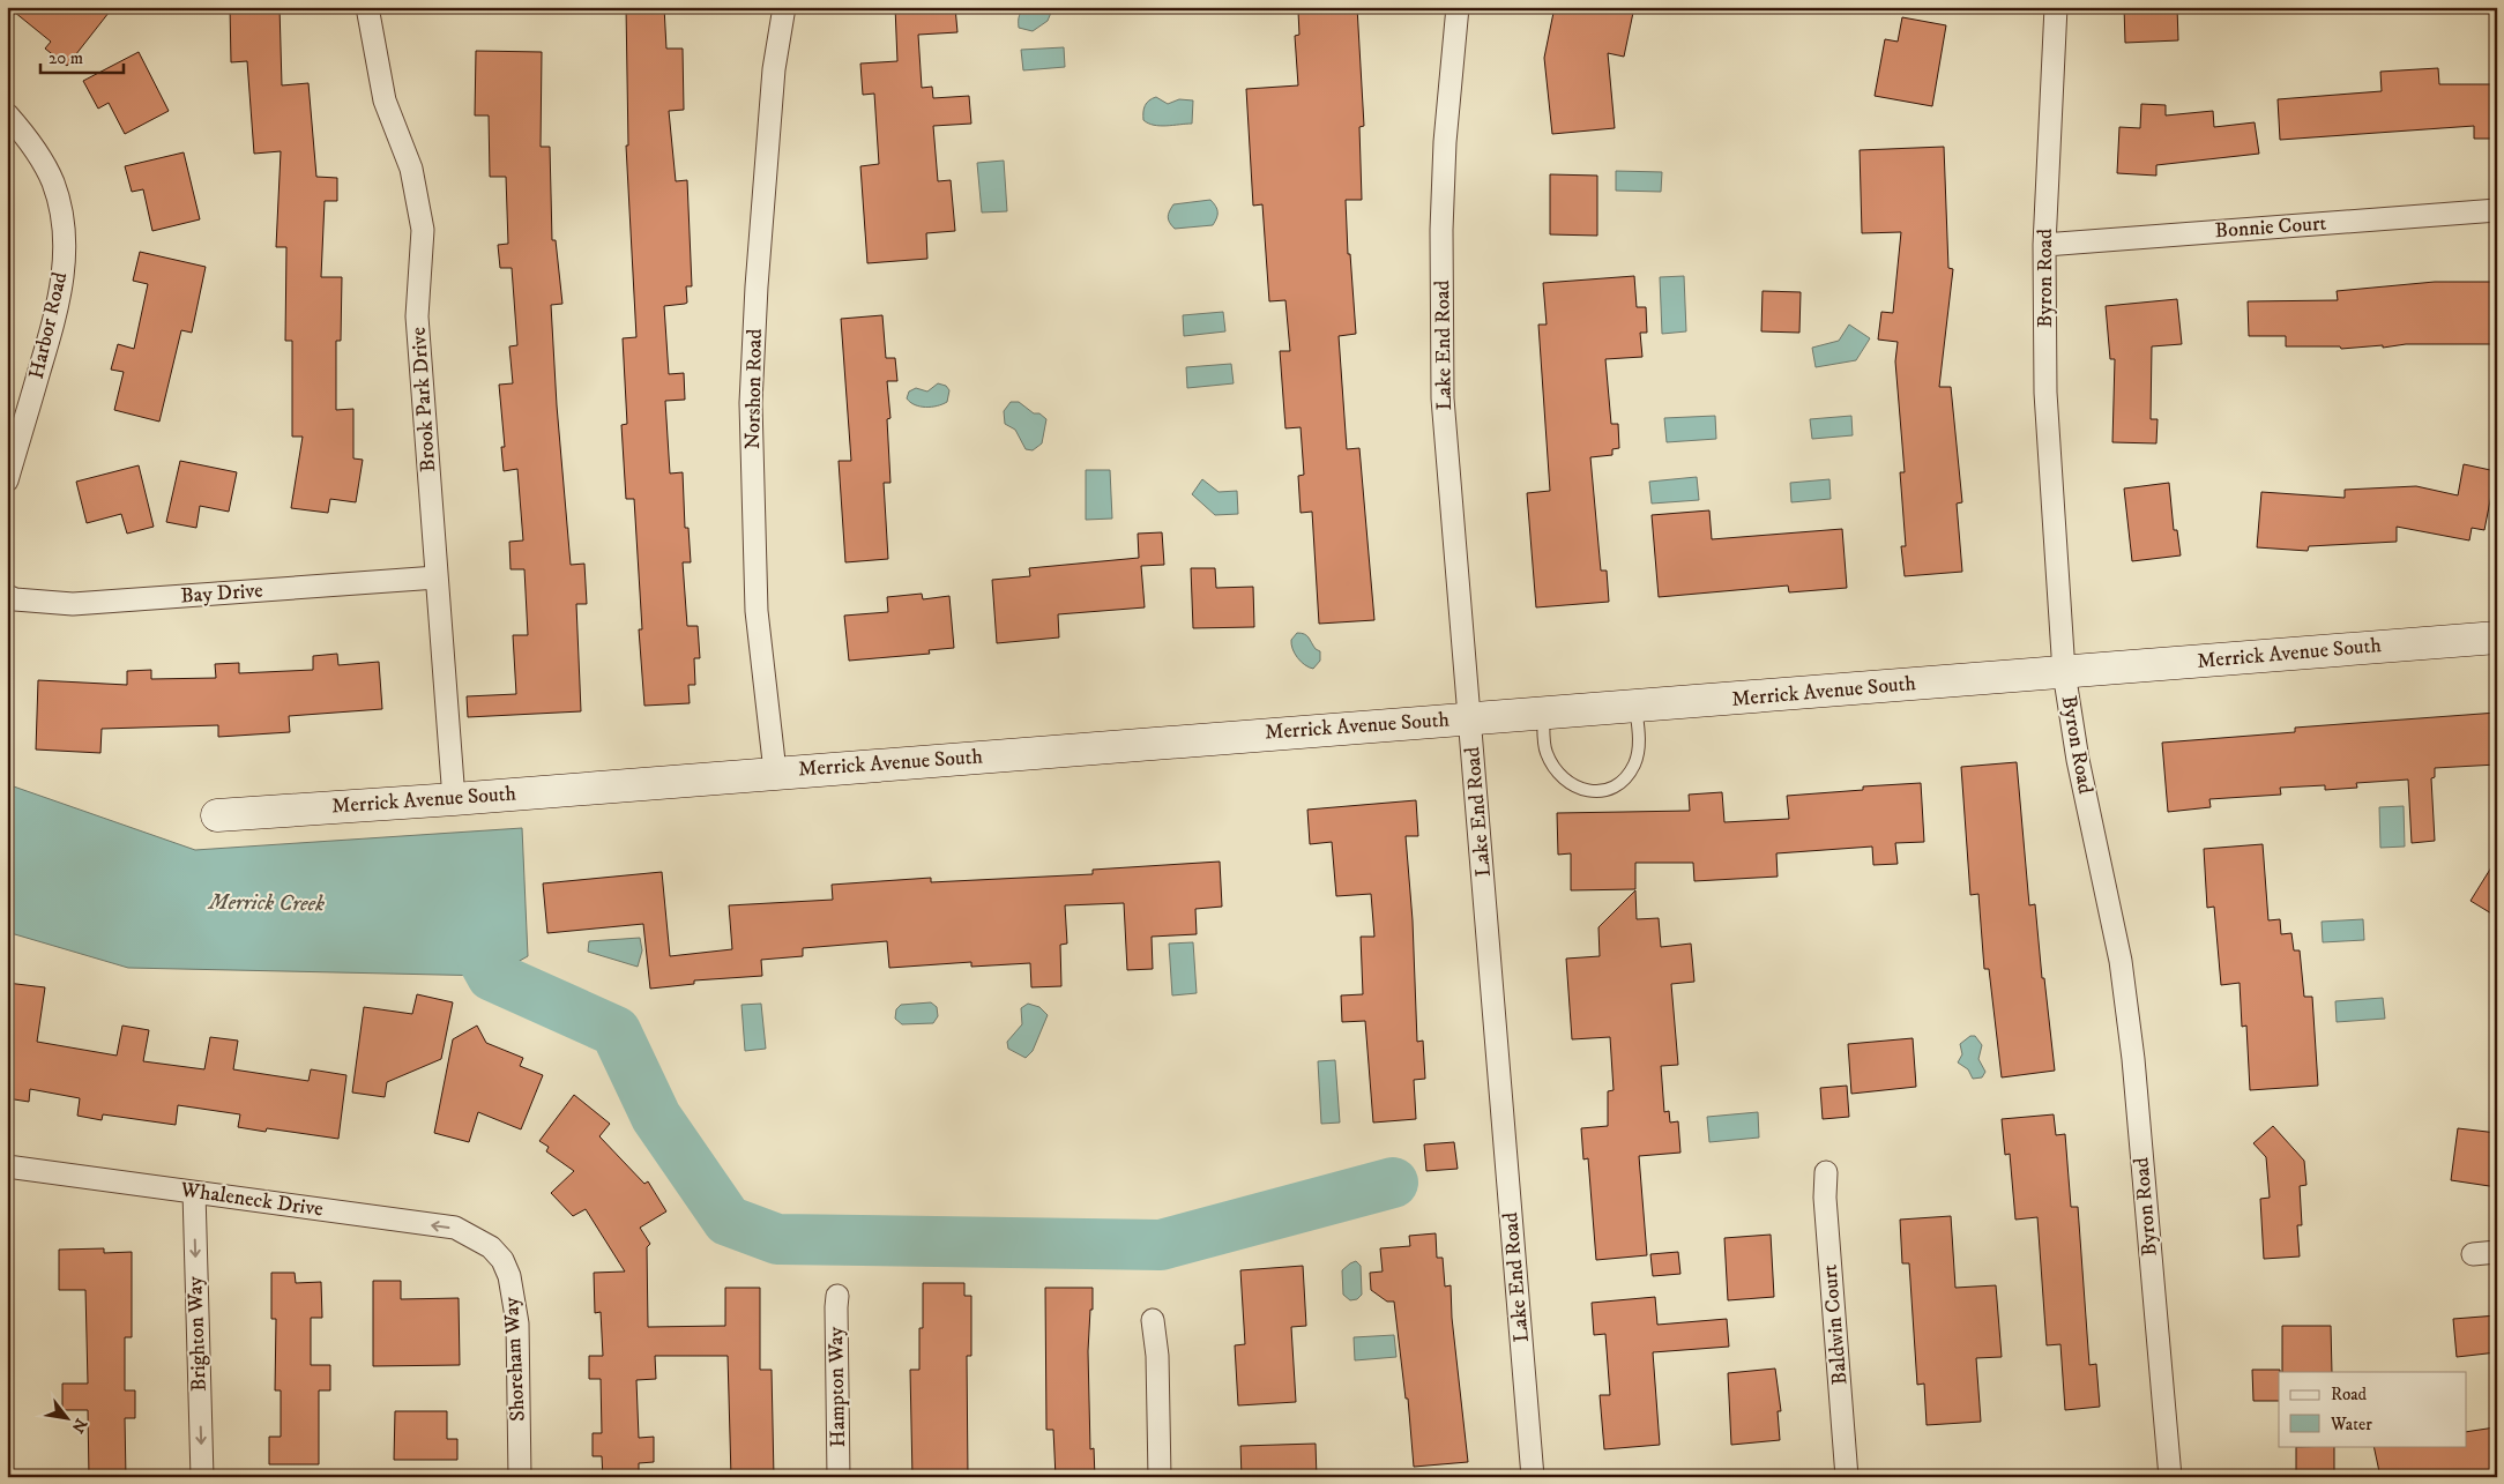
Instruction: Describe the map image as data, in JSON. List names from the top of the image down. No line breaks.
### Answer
{"streets":{"street":["Bonnie Court","Byron Road","Harbor Road","Lake End Road","Norshon Road","Brook Park Drive","Bay Drive","Merrick Avenue South","Whaleneck Drive","Baldwin Court","Brighton Way","Shoreham Way","Hampton Way"]},"crossings":[["Bonnie Court","Byron Road"],["Byron Road","Merrick Avenue South"],["Lake End Road","Merrick Avenue South"],["Norshon Road","Merrick Avenue South"],["Brook Park Drive","Bay Drive"],["Brook Park Drive","Merrick Avenue South"],["Whaleneck Drive","Brighton Way"],["Whaleneck Drive","Shoreham Way"]],"one_way":["Whaleneck Drive","Brighton Way"],"water":["Merrick Creek"],"legend":["Road","Water"],"scale_bar":"20 m","north":"bottom right"}
